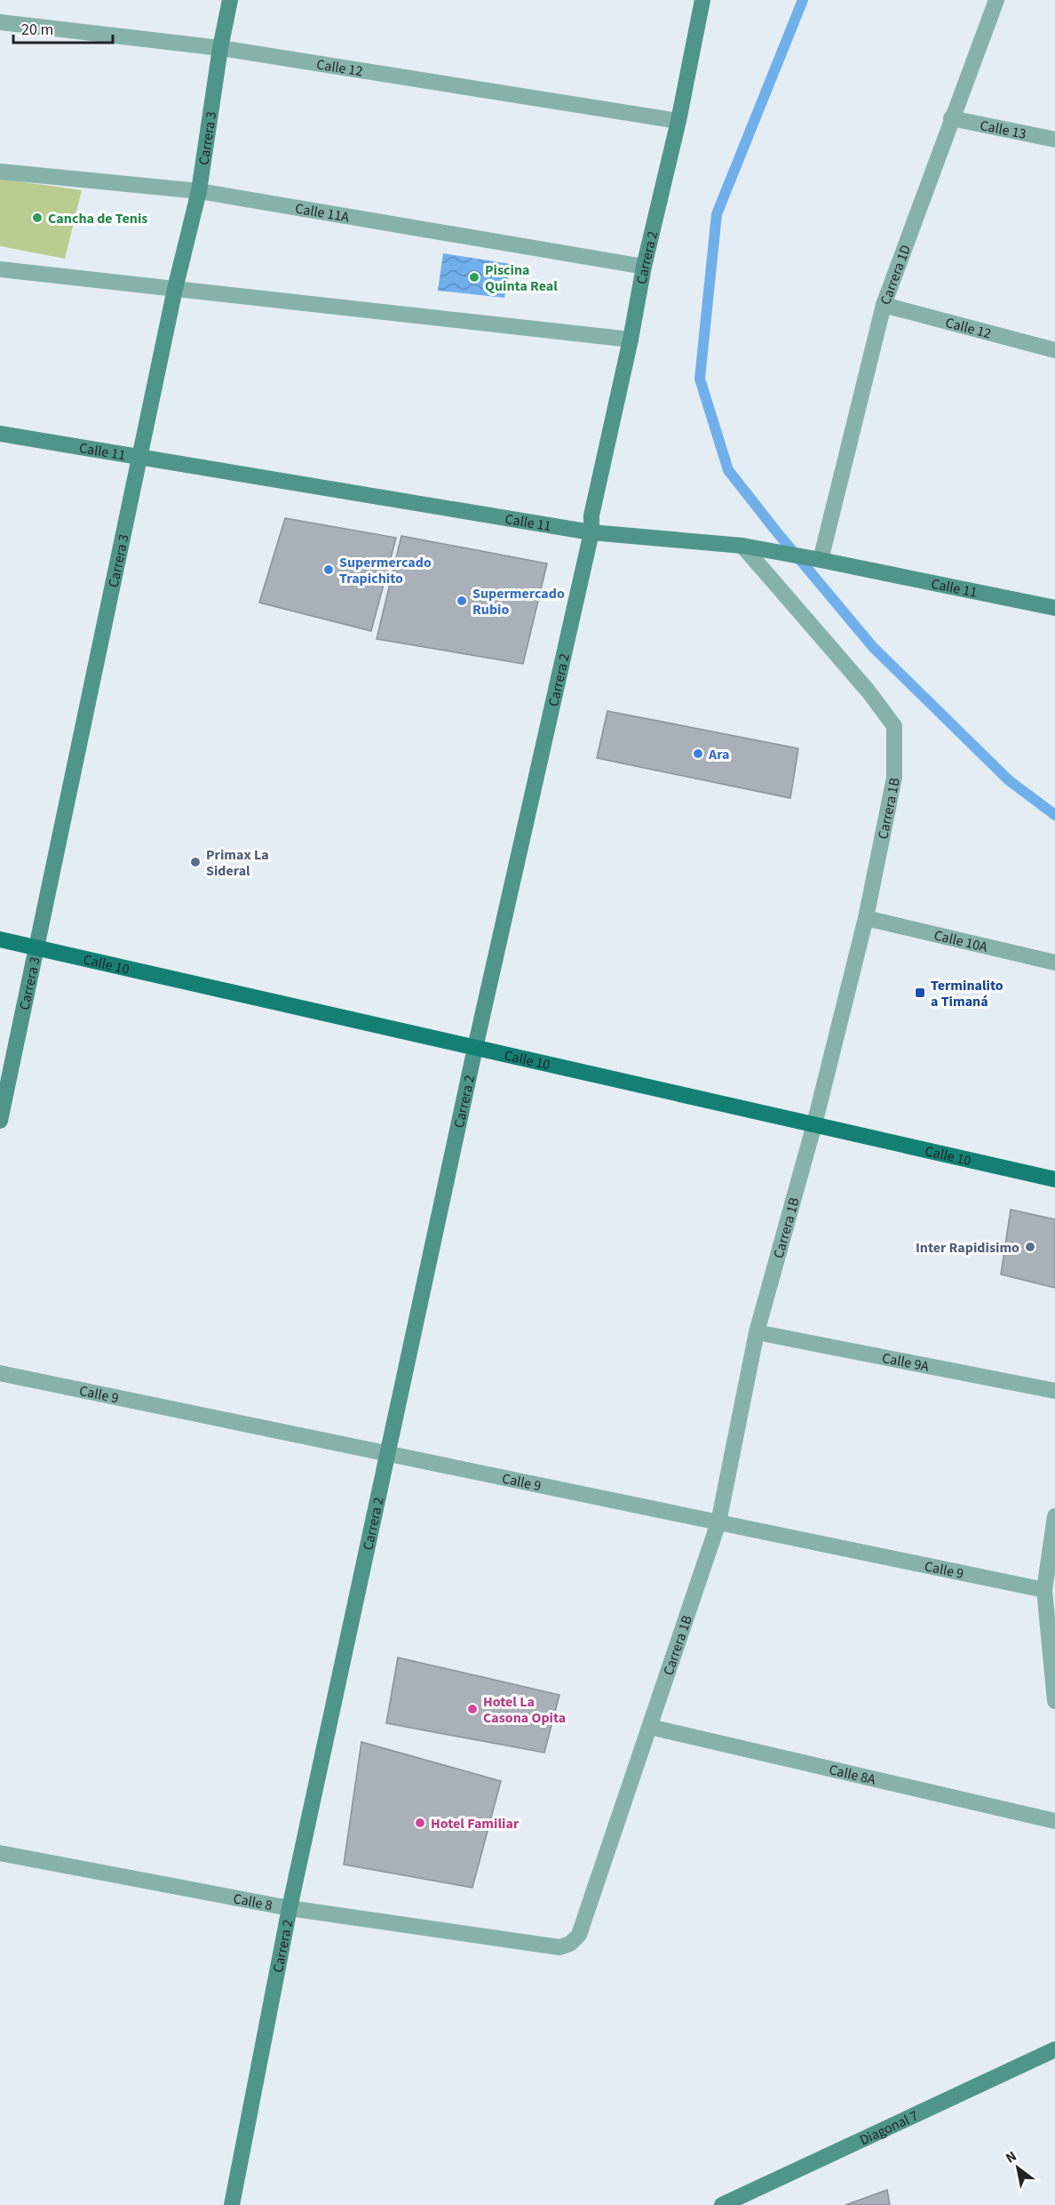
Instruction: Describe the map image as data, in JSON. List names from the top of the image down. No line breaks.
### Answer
{"streets":{"main road":["Carrera 3","Carrera 2","Calle 11","Calle 10","Diagonal 7"],"street":["Calle 12","Calle 13","Calle 11A","Carrera 1D","Carrera 1B","Calle 10A","Calle 9A","Calle 9","Calle 8A","Calle 8"]},"crossings":[["Calle 12","Carrera 3"],["Calle 12","Carrera 2"],["Calle 12","Carrera 1D"],["Calle 13","Carrera 1D"],["Carrera 3","Calle 11A"],["Carrera 3","Calle 11"],["Carrera 3","Calle 10"],["Calle 11A","Carrera 2"],["Carrera 2","Calle 11"],["Carrera 2","Calle 10"],["Carrera 2","Calle 9"],["Carrera 2","Calle 8"],["Carrera 1D","Calle 11"],["Calle 11","Carrera 1B"],["Carrera 1B","Calle 10A"],["Carrera 1B","Calle 10"],["Carrera 1B","Calle 9A"],["Carrera 1B","Calle 9"],["Carrera 1B","Calle 8A"],["Carrera 1B","Calle 8"]],"places":{"other":["Cancha de Tenis","Piscina Quinta Real","Supermercado Trapichito","Supermercado Rubio","Ara","Primax La Sideral","Inter Rapidisimo","Hotel La Casona Opita","Hotel Familiar"],"transit":["Terminalito a Timaná"]},"scale_bar":"20 m","north":"top left"}
